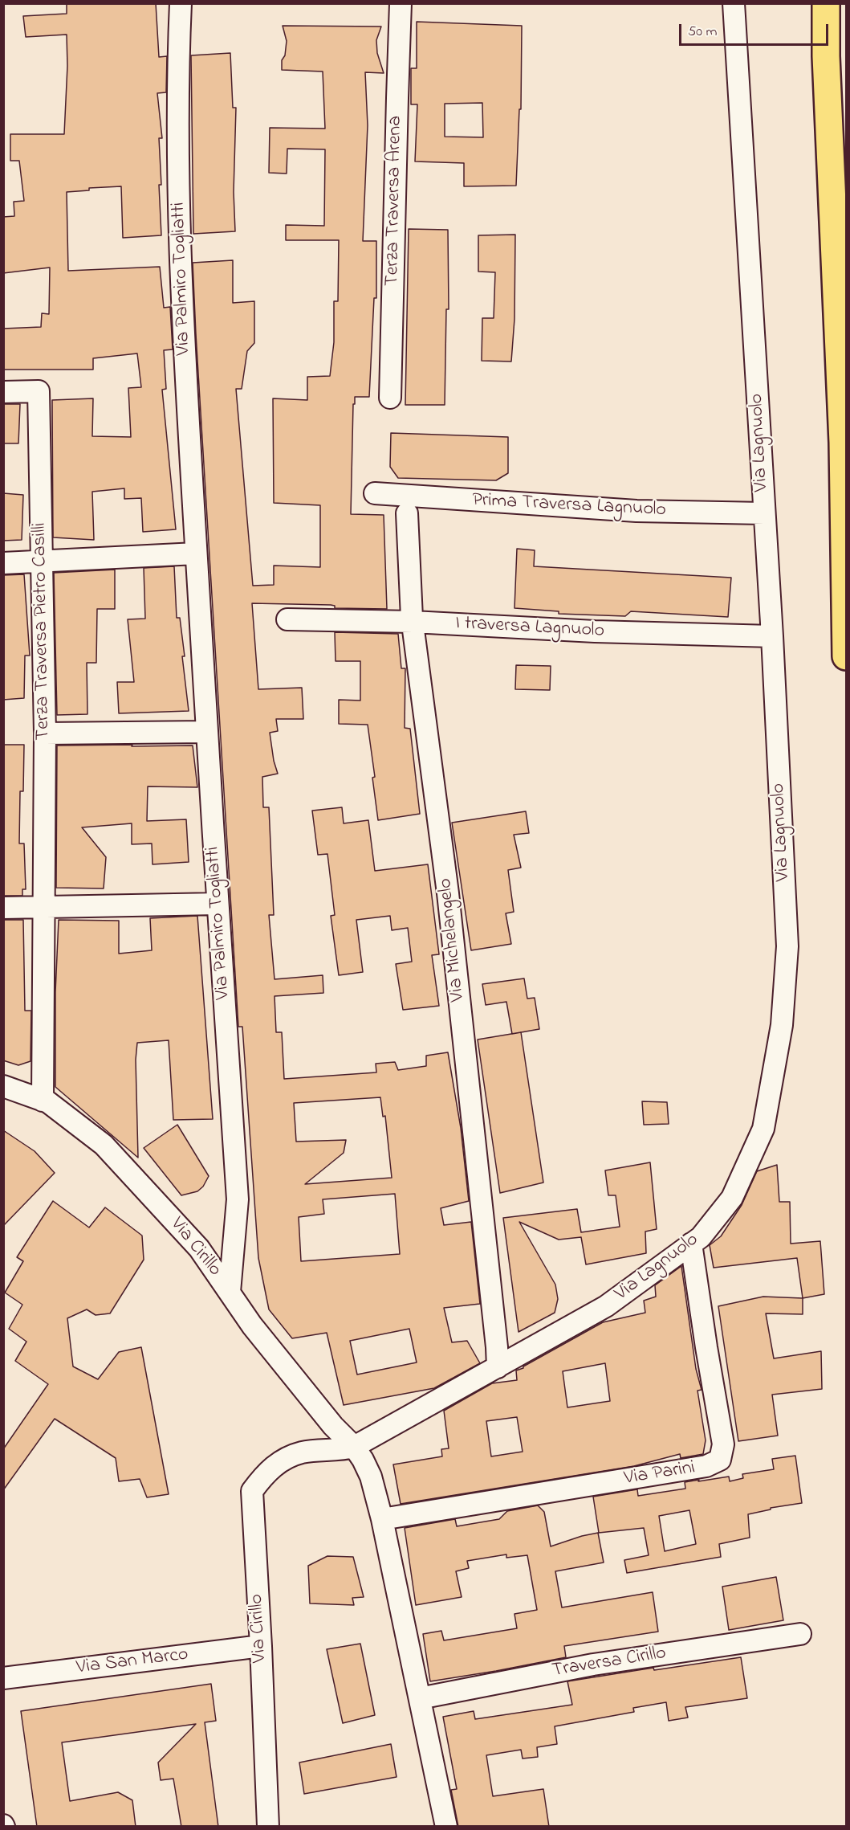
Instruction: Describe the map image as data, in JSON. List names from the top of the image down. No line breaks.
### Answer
{"streets":{"street":["Terza Traversa Arena","Via Palmiro Togliatti","Via Lagnuolo","Prima Traversa Lagnuolo","I traversa Lagnuolo","Terza Traversa Pietro Casilli","Via Michelangelo","Via Cirillo","Via Parini","Via San Marco","Traversa Cirillo"]},"crossings":[["Via Palmiro Togliatti","Via Cirillo"],["Via Lagnuolo","Prima Traversa Lagnuolo"],["Via Lagnuolo","I traversa Lagnuolo"],["Via Lagnuolo","Via Michelangelo"],["Via Lagnuolo","Via Cirillo"],["Via Lagnuolo","Via Parini"],["I traversa Lagnuolo","Via Michelangelo"],["Terza Traversa Pietro Casilli","Via Cirillo"],["Via Cirillo","Via Parini"],["Via Cirillo","Via San Marco"],["Via Cirillo","Traversa Cirillo"]],"scale_bar":"50 m"}
